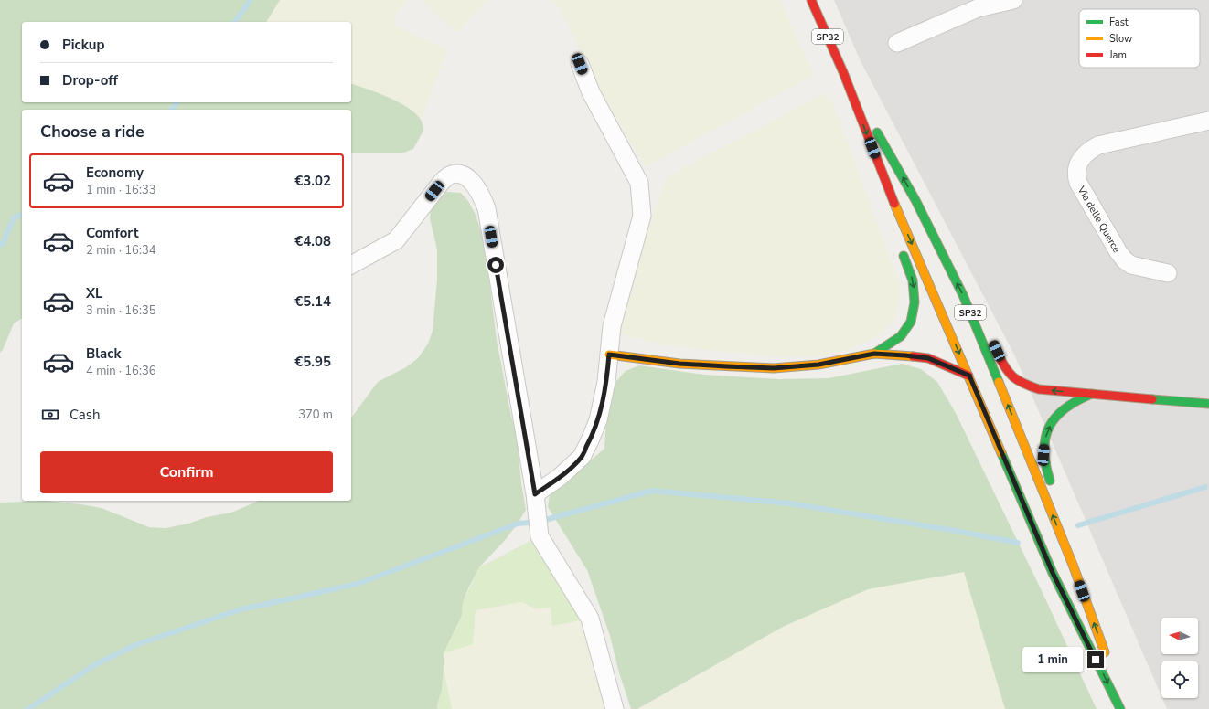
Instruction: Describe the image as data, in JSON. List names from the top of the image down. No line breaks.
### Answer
{"streets":{"main road":["SP32"],"street":["Via delle Querce"]},"legend":["Fast","Slow","Jam"],"north":"left","page":{"banner":["Pickup","Drop-off"],"heading":"Choose a ride","list":[{"name":"Economy","note":"1 min · 16:33","value":"€3.02"},{"name":"Comfort","note":"2 min · 16:34","value":"€4.08"},{"name":"XL","note":"3 min · 16:35","value":"€5.14"},{"name":"Black","note":"4 min · 16:36","value":"€5.95"}],"pay":["Cash","370 m"],"buttons":"Confirm","bubble":"1 min"}}
